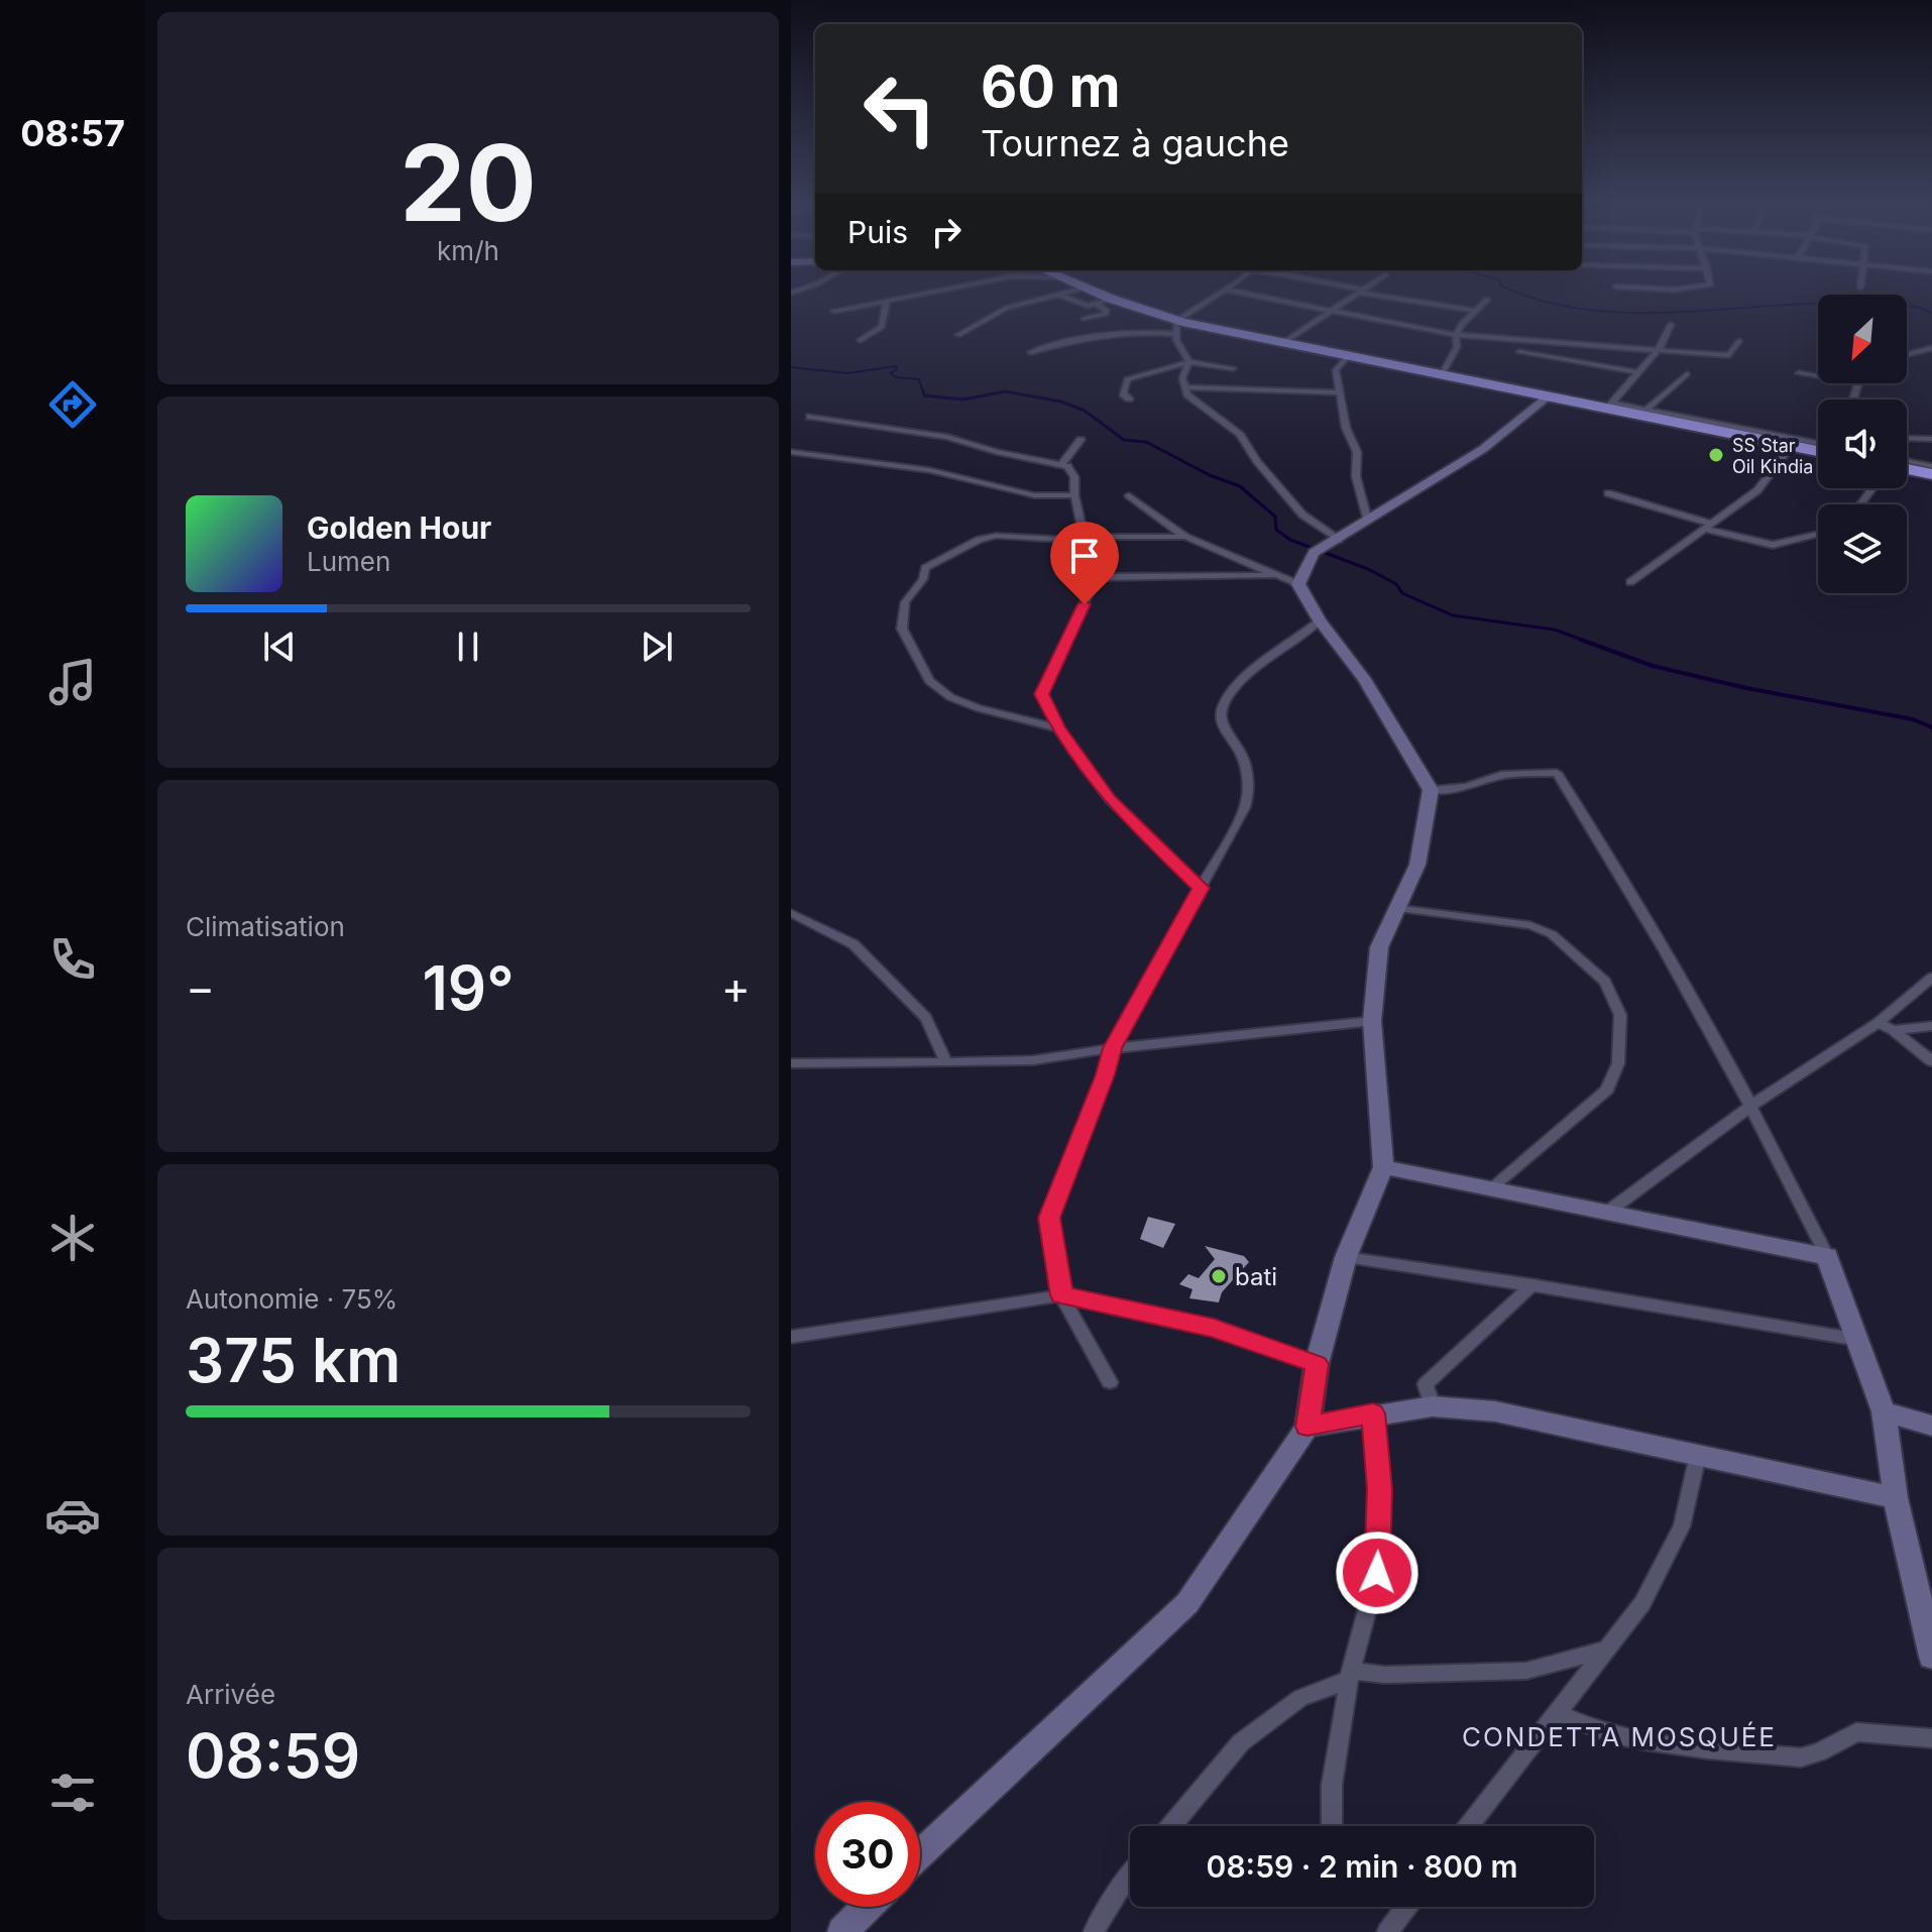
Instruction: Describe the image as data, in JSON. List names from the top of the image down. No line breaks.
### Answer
{"districts":["СONDETTA MOSQUÉE"],"places":["SS Star Oil Kindia","bati"],"north":"bottom left","page":{"tabs":"08:57","tile":[["20","km/h"],"Climatisation",["Autonomie · 75%","375 km"],["Arrivée","08:59"]],"turn":["60 m","Tournez à gauche"],"then":"Puis","song":["Golden Hour","Lumen"],"heat":["−","19°","+"],"limit":"30","trip":"08:59 · 2 min · 800 m"}}
